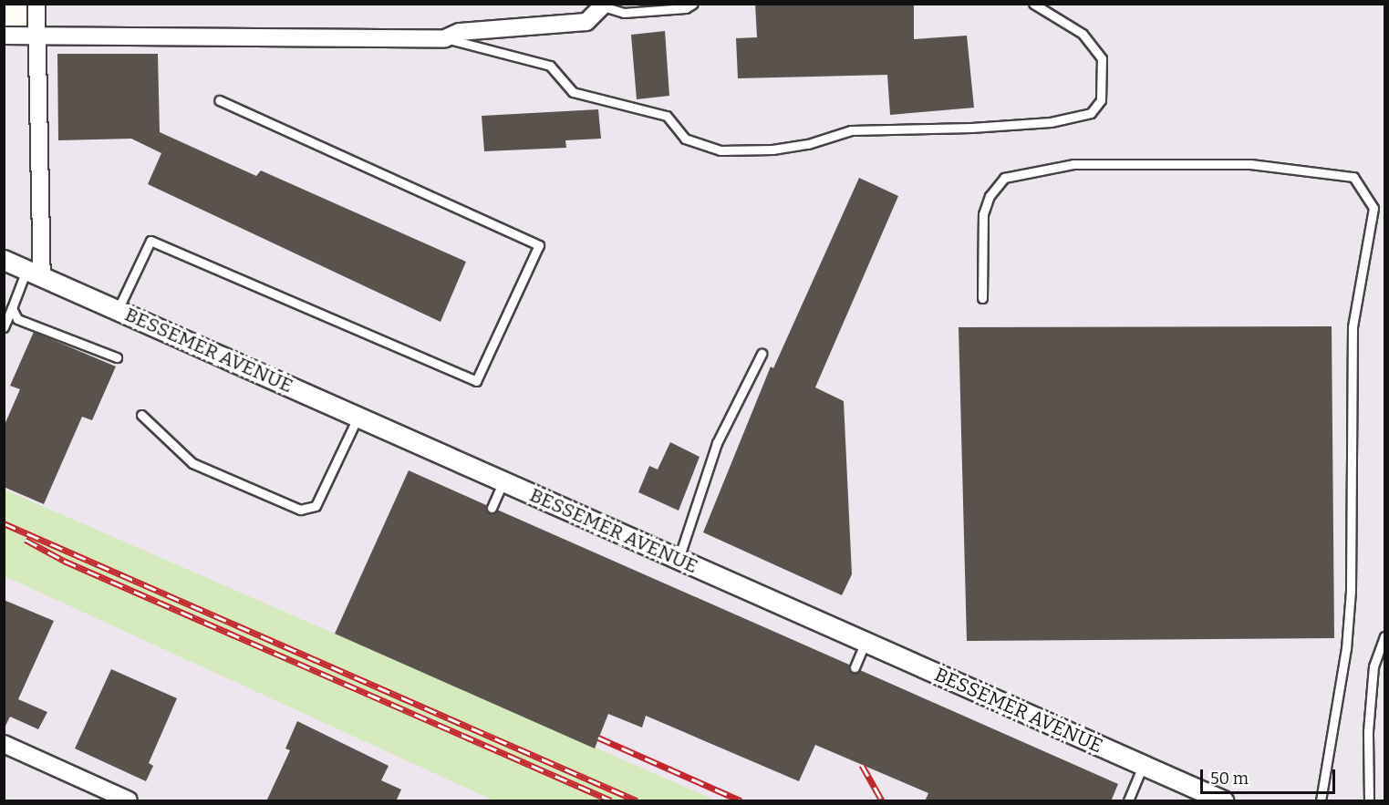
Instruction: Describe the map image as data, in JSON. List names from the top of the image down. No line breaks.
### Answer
{"streets":{"street":["BESSEMER AVENUE"]},"scale_bar":"50 m"}
